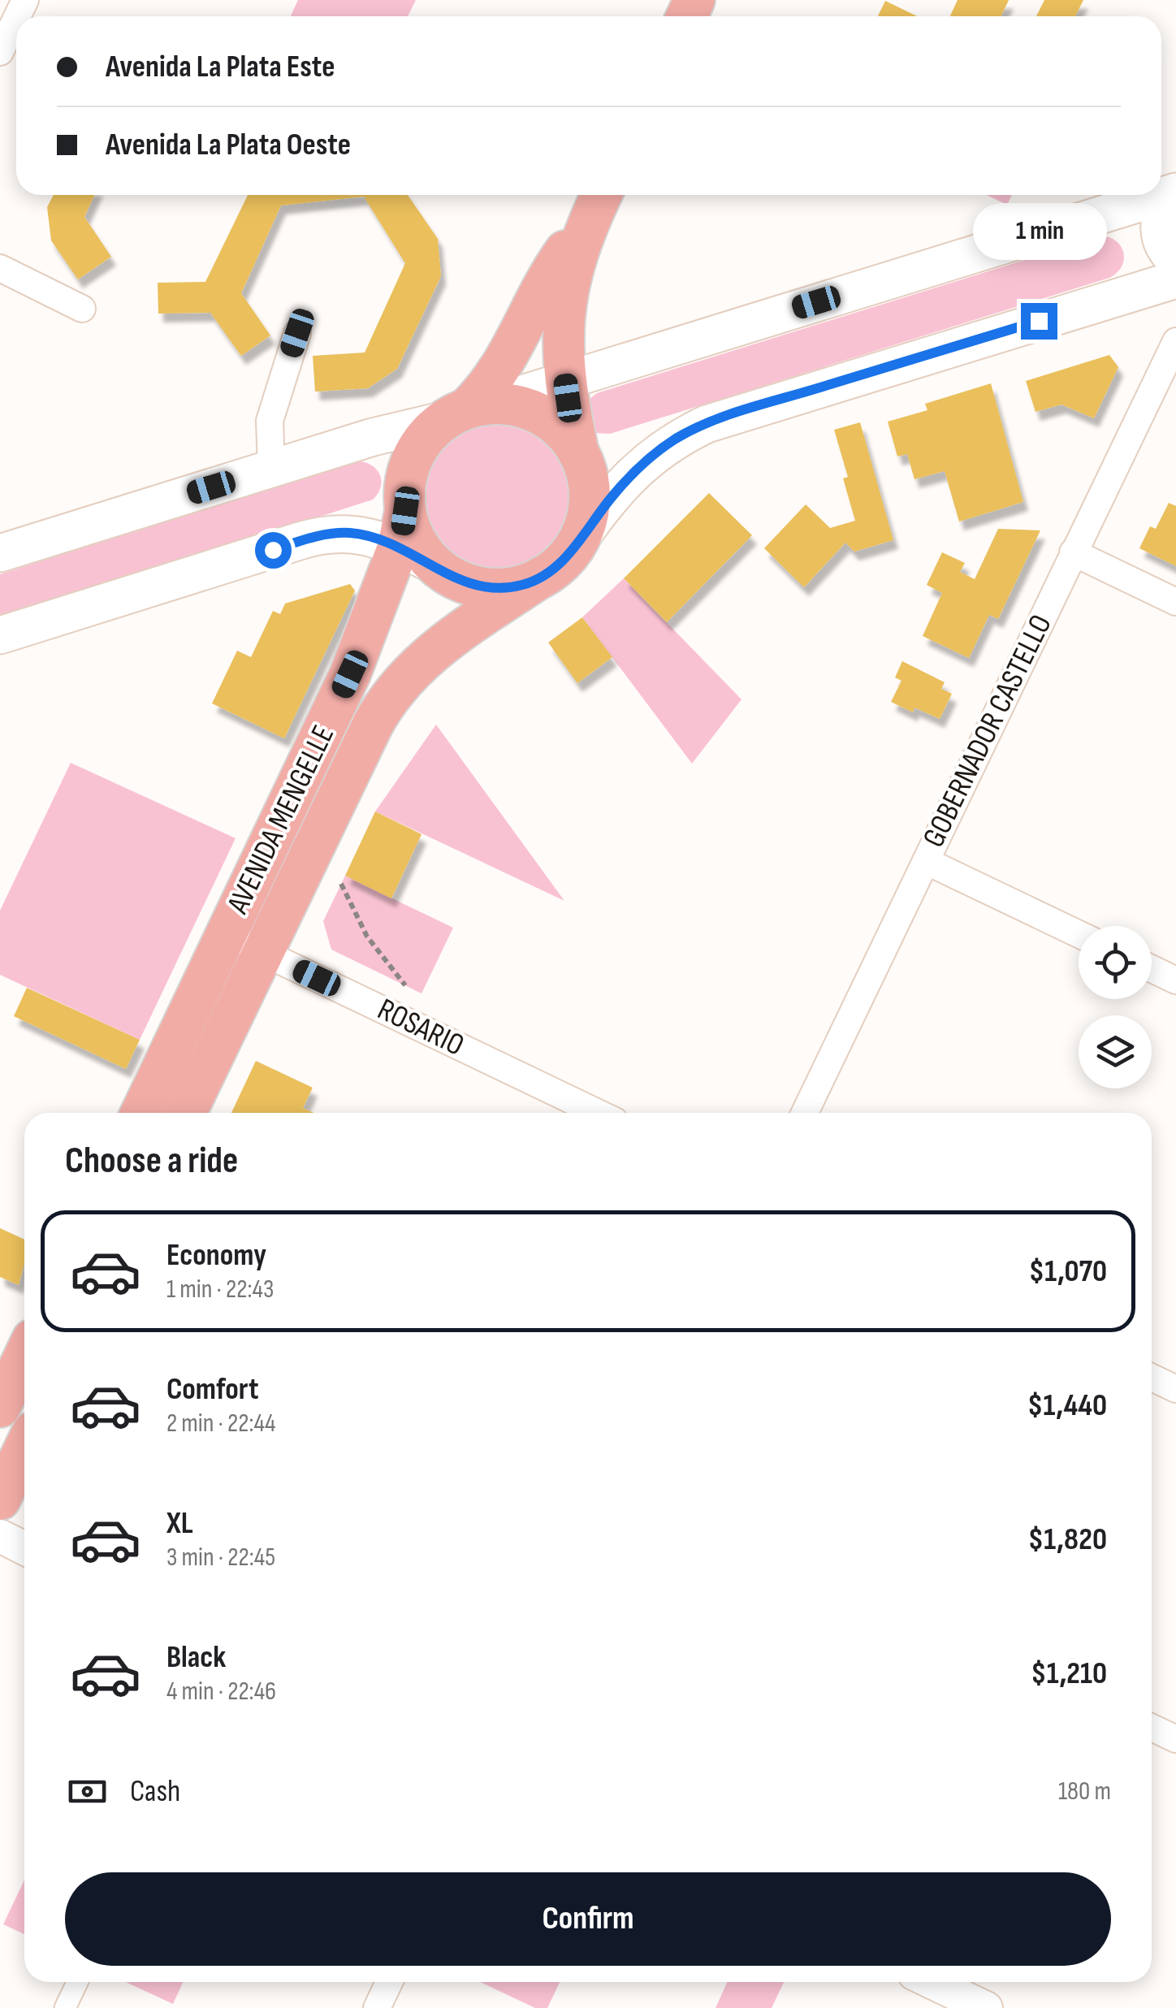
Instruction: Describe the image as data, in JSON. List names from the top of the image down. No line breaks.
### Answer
{"streets":{"main road":["AVENIDA MENGELLE"],"street":["GOBERNADOR CASTELLO","ROSARIO"]},"crossings":[["AVENIDA MENGELLE","ROSARIO"]],"page":{"banner":["Avenida La Plata Este","Avenida La Plata Oeste"],"bubble":"1 min","heading":"Choose a ride","list":[{"name":"Economy","note":"1 min · 22:43","value":"$1,070"},{"name":"Comfort","note":"2 min · 22:44","value":"$1,440"},{"name":"XL","note":"3 min · 22:45","value":"$1,820"},{"name":"Black","note":"4 min · 22:46","value":"$1,210"}],"pay":["Cash","180 m"],"buttons":"Confirm"}}
